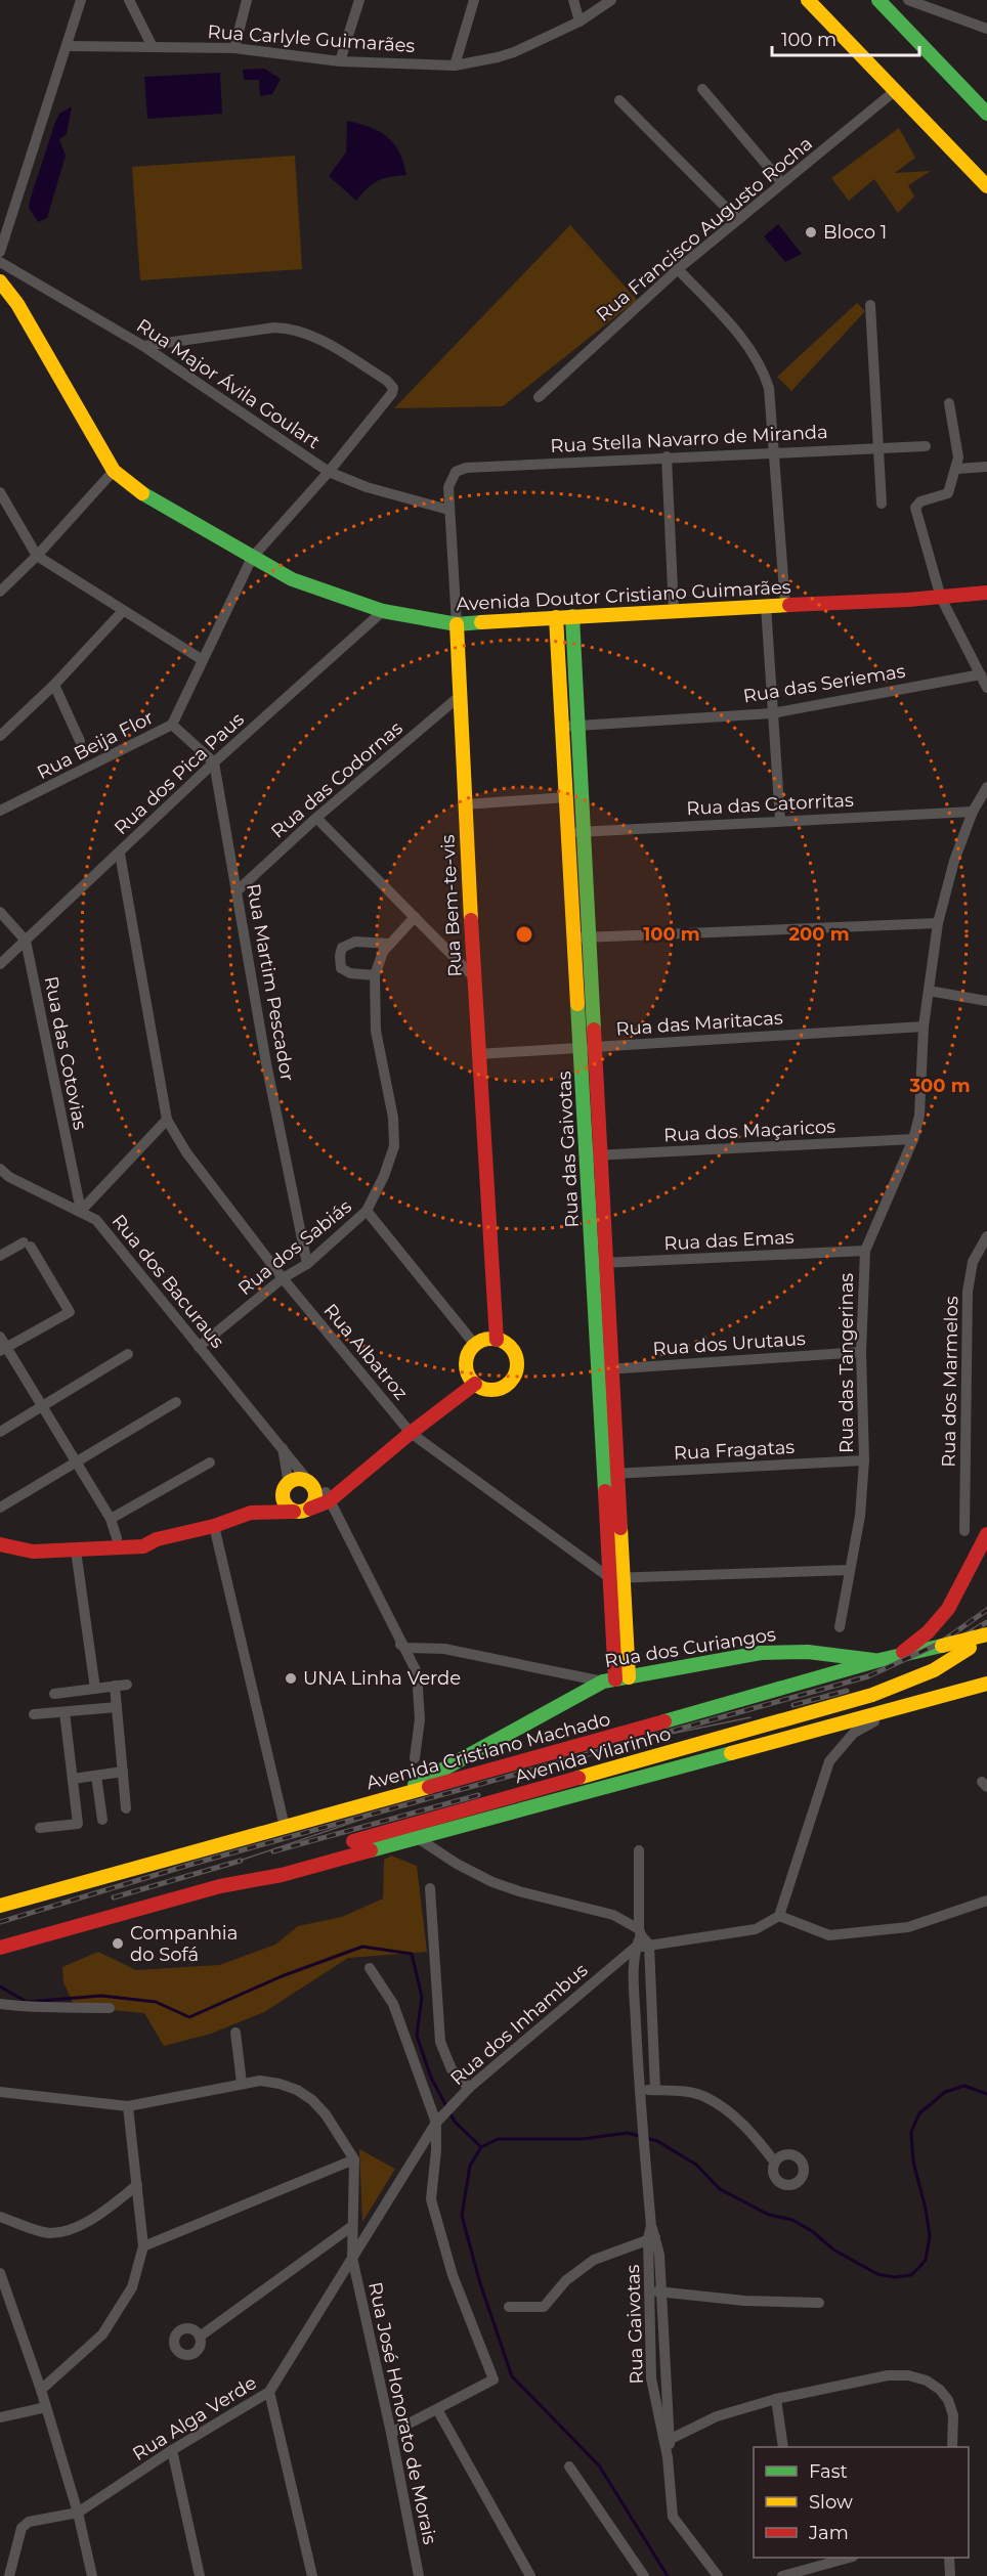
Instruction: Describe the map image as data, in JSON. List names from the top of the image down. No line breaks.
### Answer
{"streets":{"main road":["Avenida Doutor Cristiano Guimarães","Rua Bem-te-vis","Rua das Gaivotas","Rua dos Curiangos","Avenida Cristiano Machado","Avenida Vilarinho"],"street":["Rua Carlyle Guimarães","Rua Francisco Augusto Rocha","Rua Major Ávila Goulart","Rua Stella Navarro de Miranda","Rua das Seriemas","Rua Beija Flor","Rua dos Pica Paus","Rua das Codornas","Rua das Catorritas","Rua Martim Pescador","Rua das Maritacas","Rua das Cotovias","Rua dos Maçaricos","Rua das Emas","Rua dos Sabiás","Rua dos Bacuraus","Rua dos Urutaus","Rua Albatroz","Rua das Tangerinas","Rua dos Marmelos","Rua Fragatas","Rua dos Inhambus","Rua Gaivotas","Rua José Honorato de Morais","Rua Alga Verde"]},"crossings":[["Rua Major Ávila Goulart","Rua Beija Flor"],["Rua Major Ávila Goulart","Rua Bem-te-vis"],["Rua Stella Navarro de Miranda","Rua Bem-te-vis"],["Avenida Doutor Cristiano Guimarães","Rua Beija Flor"],["Avenida Doutor Cristiano Guimarães","Rua dos Pica Paus"],["Avenida Doutor Cristiano Guimarães","Rua Bem-te-vis"],["Avenida Doutor Cristiano Guimarães","Rua das Gaivotas"],["Rua das Seriemas","Rua das Gaivotas"],["Rua dos Pica Paus","Rua Martim Pescador"],["Rua dos Pica Paus","Rua das Cotovias"],["Rua dos Pica Paus","Rua Albatroz"],["Rua das Codornas","Rua Bem-te-vis"],["Rua das Codornas","Rua Martim Pescador"],["Rua das Catorritas","Rua das Gaivotas"],["Rua das Catorritas","Rua das Tangerinas"],["Rua Bem-te-vis","Rua das Maritacas"],["Rua Martim Pescador","Rua dos Sabiás"],["Rua das Maritacas","Rua das Gaivotas"],["Rua das Maritacas","Rua das Tangerinas"],["Rua das Cotovias","Rua dos Bacuraus"],["Rua dos Maçaricos","Rua das Gaivotas"],["Rua dos Maçaricos","Rua das Tangerinas"],["Rua das Gaivotas","Rua das Emas"],["Rua das Gaivotas","Rua dos Urutaus"],["Rua das Gaivotas","Rua Albatroz"],["Rua das Gaivotas","Rua Fragatas"],["Rua das Gaivotas","Rua dos Curiangos"],["Rua das Emas","Rua das Tangerinas"],["Rua dos Sabiás","Rua dos Bacuraus"],["Rua dos Sabiás","Rua Albatroz"],["Rua dos Bacuraus","Rua dos Curiangos"],["Rua dos Urutaus","Rua das Tangerinas"],["Rua das Tangerinas","Rua Fragatas"],["Rua dos Curiangos","Avenida Cristiano Machado"],["Rua dos Inhambus","Rua José Honorato de Morais"],["Rua dos Inhambus","Rua Alga Verde"],["Rua José Honorato de Morais","Rua Alga Verde"]],"places":["Bloco 1","UNA Linha Verde","Companhia do Sofá"],"legend":["Fast","Slow","Jam"],"scale_bar":"100 m","rings":["100 m","200 m","300 m"]}
